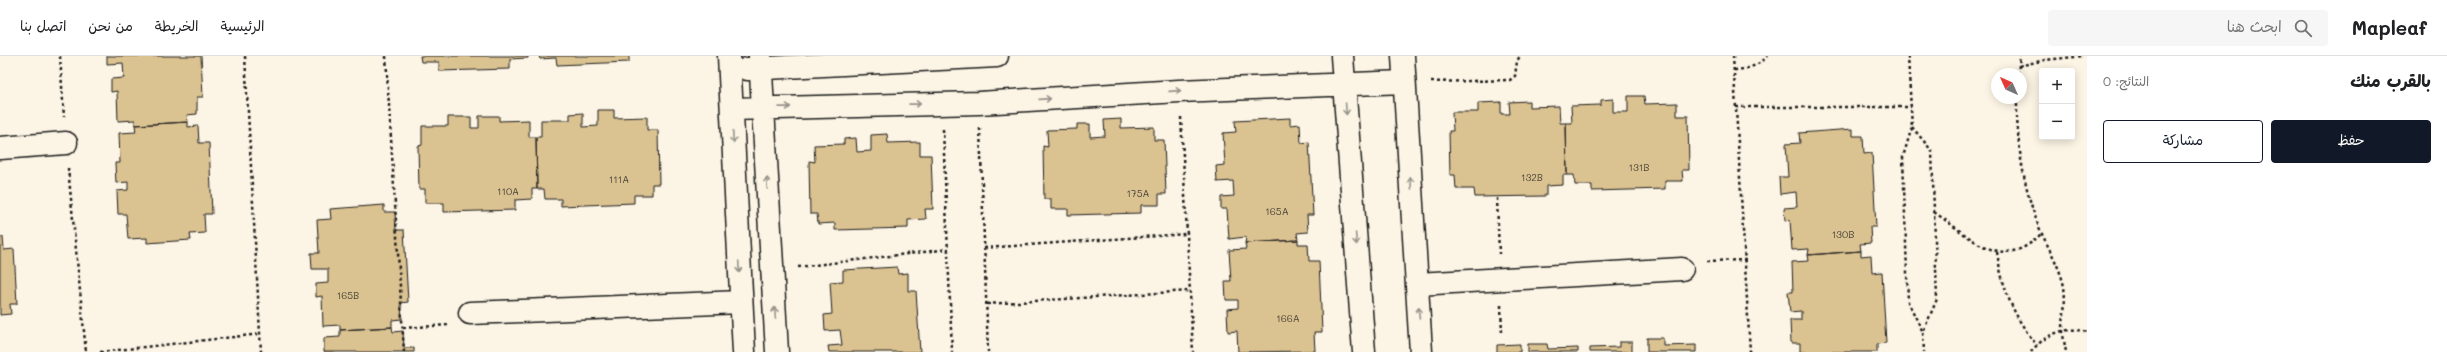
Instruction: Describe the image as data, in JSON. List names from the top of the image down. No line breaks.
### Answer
{"house_numbers":["131B","132B","111A","110A","175A","165A","130B","165B","166A"],"north":"top left","page":{"header":"Mapleaf","search":"ابحث هنا","nav":["الرئيسية","الخريطة","من نحن","اتصل بنا"],"heading":["بالقرب منك","النتائج: 0"],"map_buttons":["+","−"],"buttons":["حفظ","مشاركة"]}}
